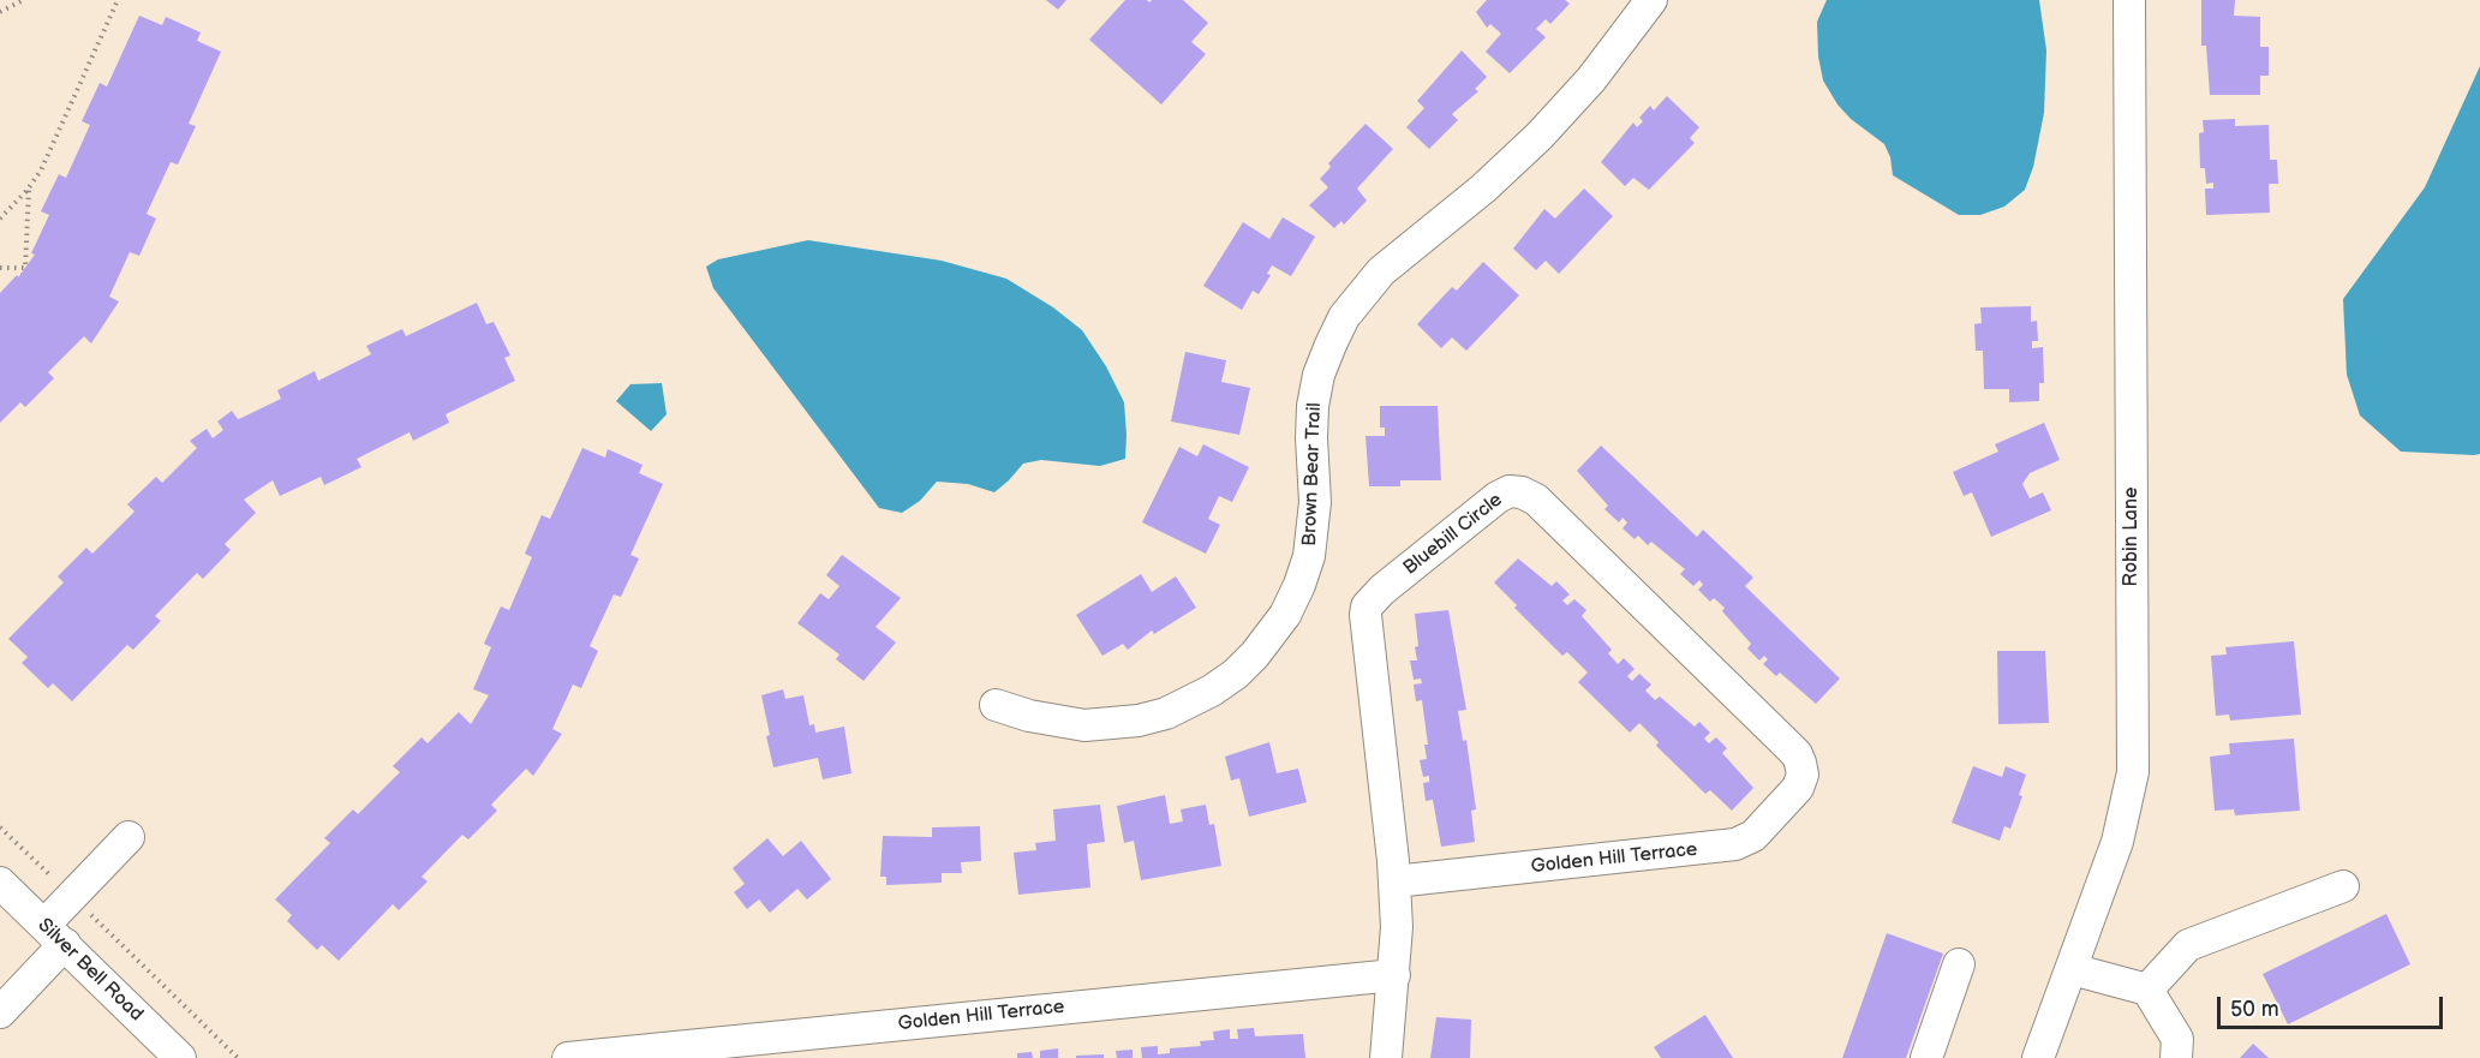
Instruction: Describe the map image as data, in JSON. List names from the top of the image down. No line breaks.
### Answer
{"streets":{"street":["Brown Bear Trail","Bluebill Circle","Robin Lane","Golden Hill Terrace","Silver Bell Road"]},"crossings":[["Bluebill Circle","Golden Hill Terrace"]],"scale_bar":"50 m"}
